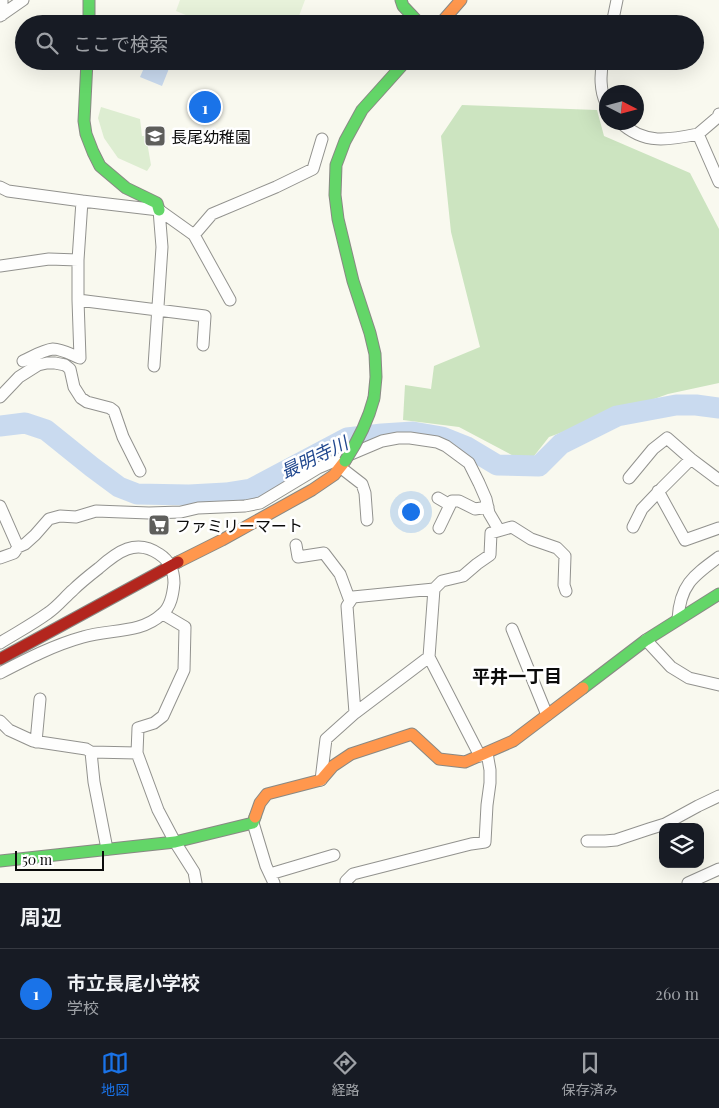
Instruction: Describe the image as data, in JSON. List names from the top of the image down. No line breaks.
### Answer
{"districts":["平井一丁目"],"water":["最明寺川"],"places":{"school or university":["長尾幼稚園"],"supermarket":["ファミリーマート"]},"scale_bar":"50 m","north":"right","page":{"search":"ここで検索","pins":"1","scale":"50 m","heading":"周辺","list":[{"mark":"1","name":"市立長尾小学校","note":"学校","value":"260 m"}],"nav":["地図","経路","保存済み"]}}
